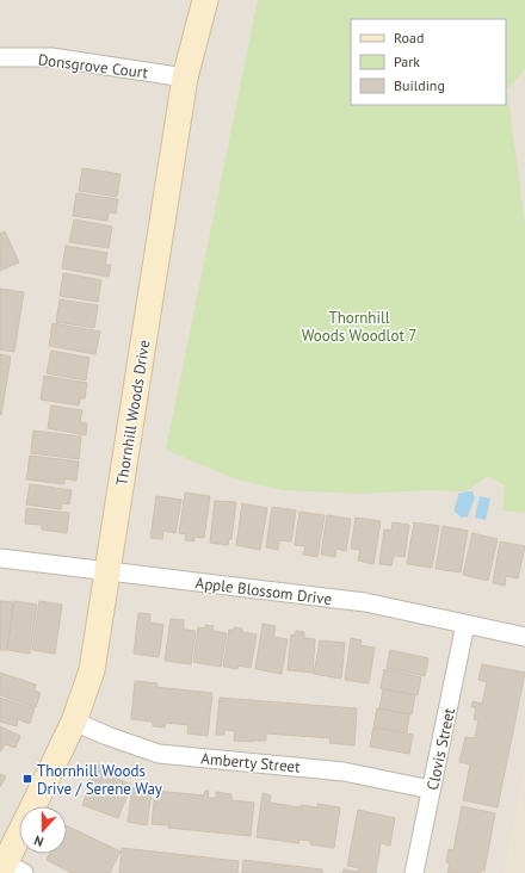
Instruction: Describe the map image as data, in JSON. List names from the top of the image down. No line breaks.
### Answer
{"streets":{"street":["Donsgrove Court","Thornhill Woods Drive","Apple Blossom Drive","Clovis Street","Amberty Street"]},"crossings":[["Donsgrove Court","Thornhill Woods Drive"],["Thornhill Woods Drive","Apple Blossom Drive"],["Thornhill Woods Drive","Amberty Street"],["Apple Blossom Drive","Clovis Street"],["Clovis Street","Amberty Street"]],"parks":["Thornhill Woods Woodlot 7"],"places":{"transit":["Thornhill Woods Drive / Serene Way"]},"legend":["Road","Park","Building"],"north":"bottom"}
